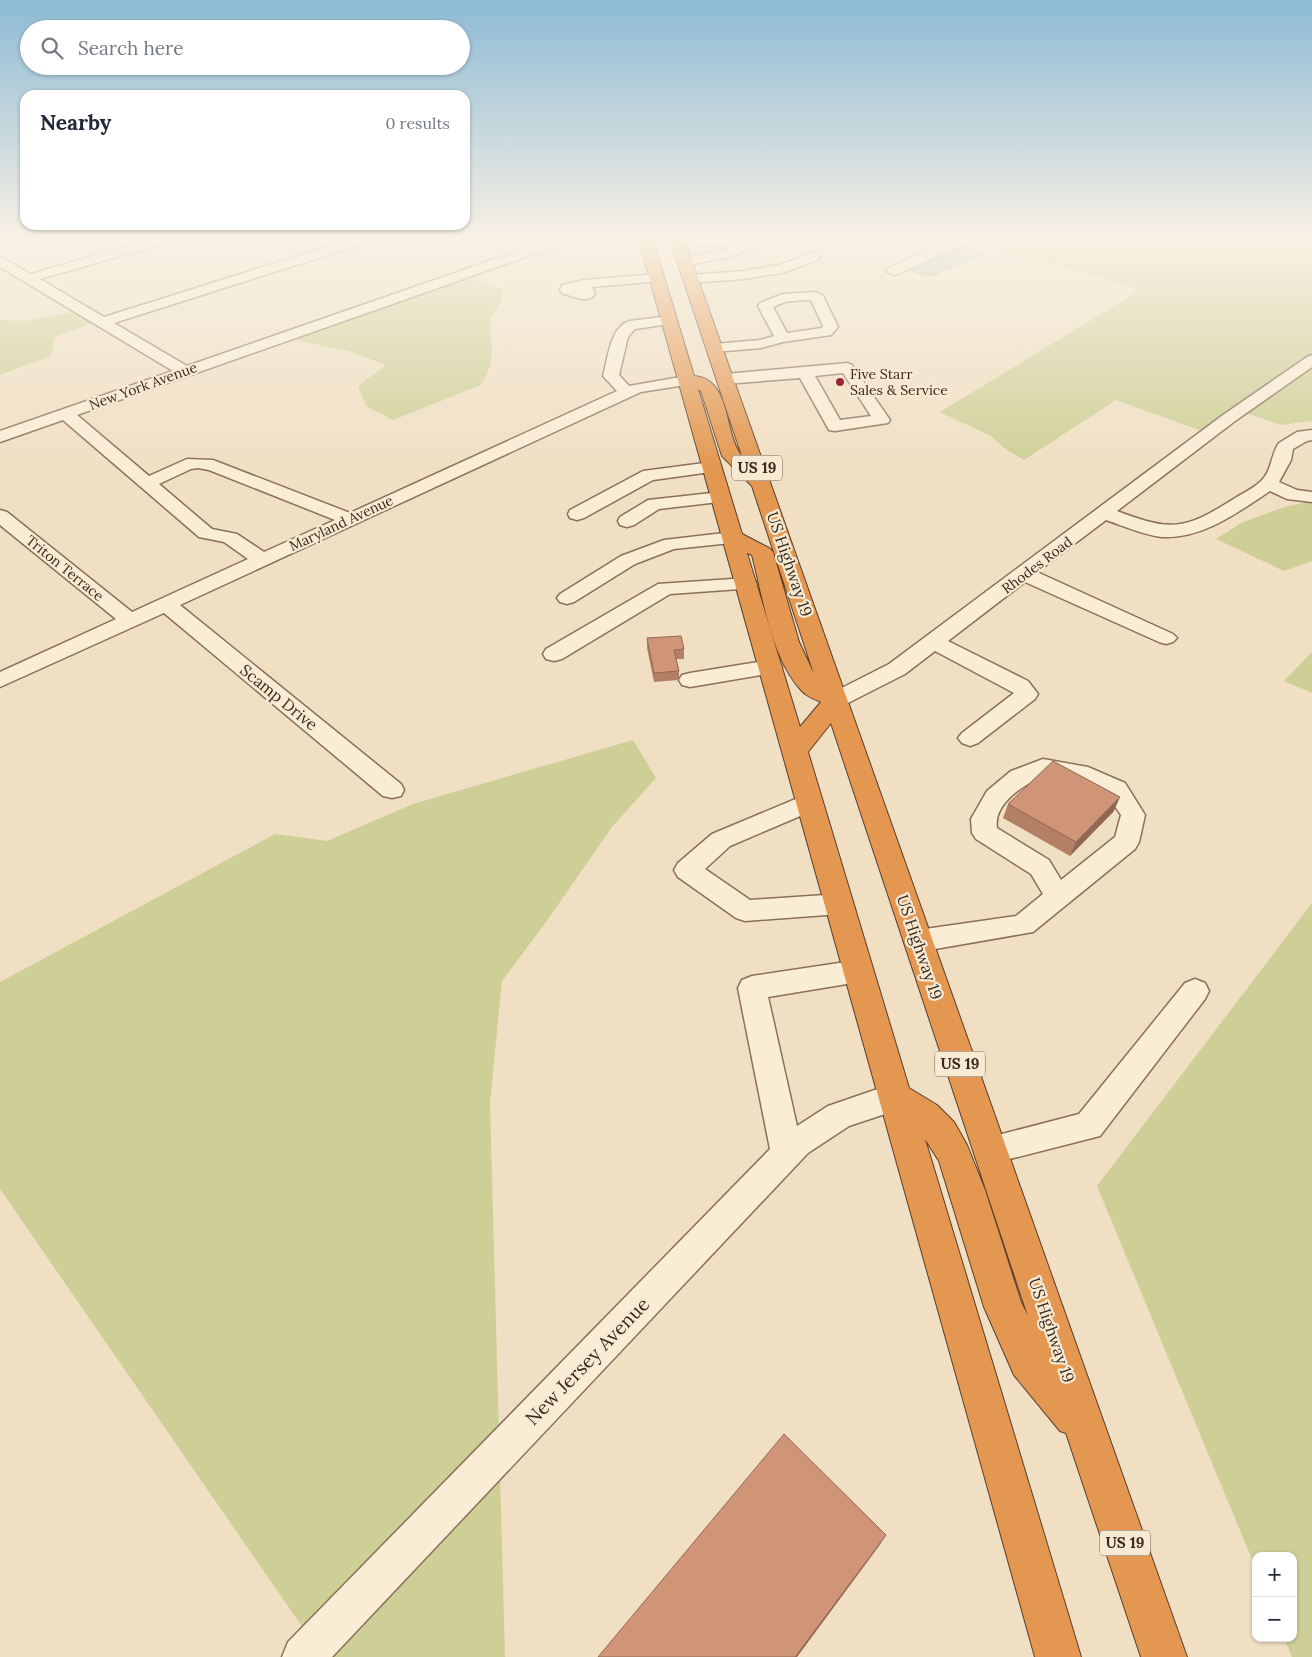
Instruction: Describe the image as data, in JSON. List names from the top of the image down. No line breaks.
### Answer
{"streets":{"highway":["US 19","US Highway 19"],"street":["New York Avenue","Maryland Avenue","Rhodes Road","Triton Terrace","Scamp Drive","New Jersey Avenue"]},"crossings":[["US 19","Maryland Avenue"],["US 19","New Jersey Avenue"],["Maryland Avenue","Triton Terrace"],["Maryland Avenue","Scamp Drive"],["US Highway 19","Rhodes Road"]],"places":["Five Starr Sales & Service"],"page":{"search":"Search here","heading":["Nearby","0 results"],"map_buttons":["+","−"]}}
